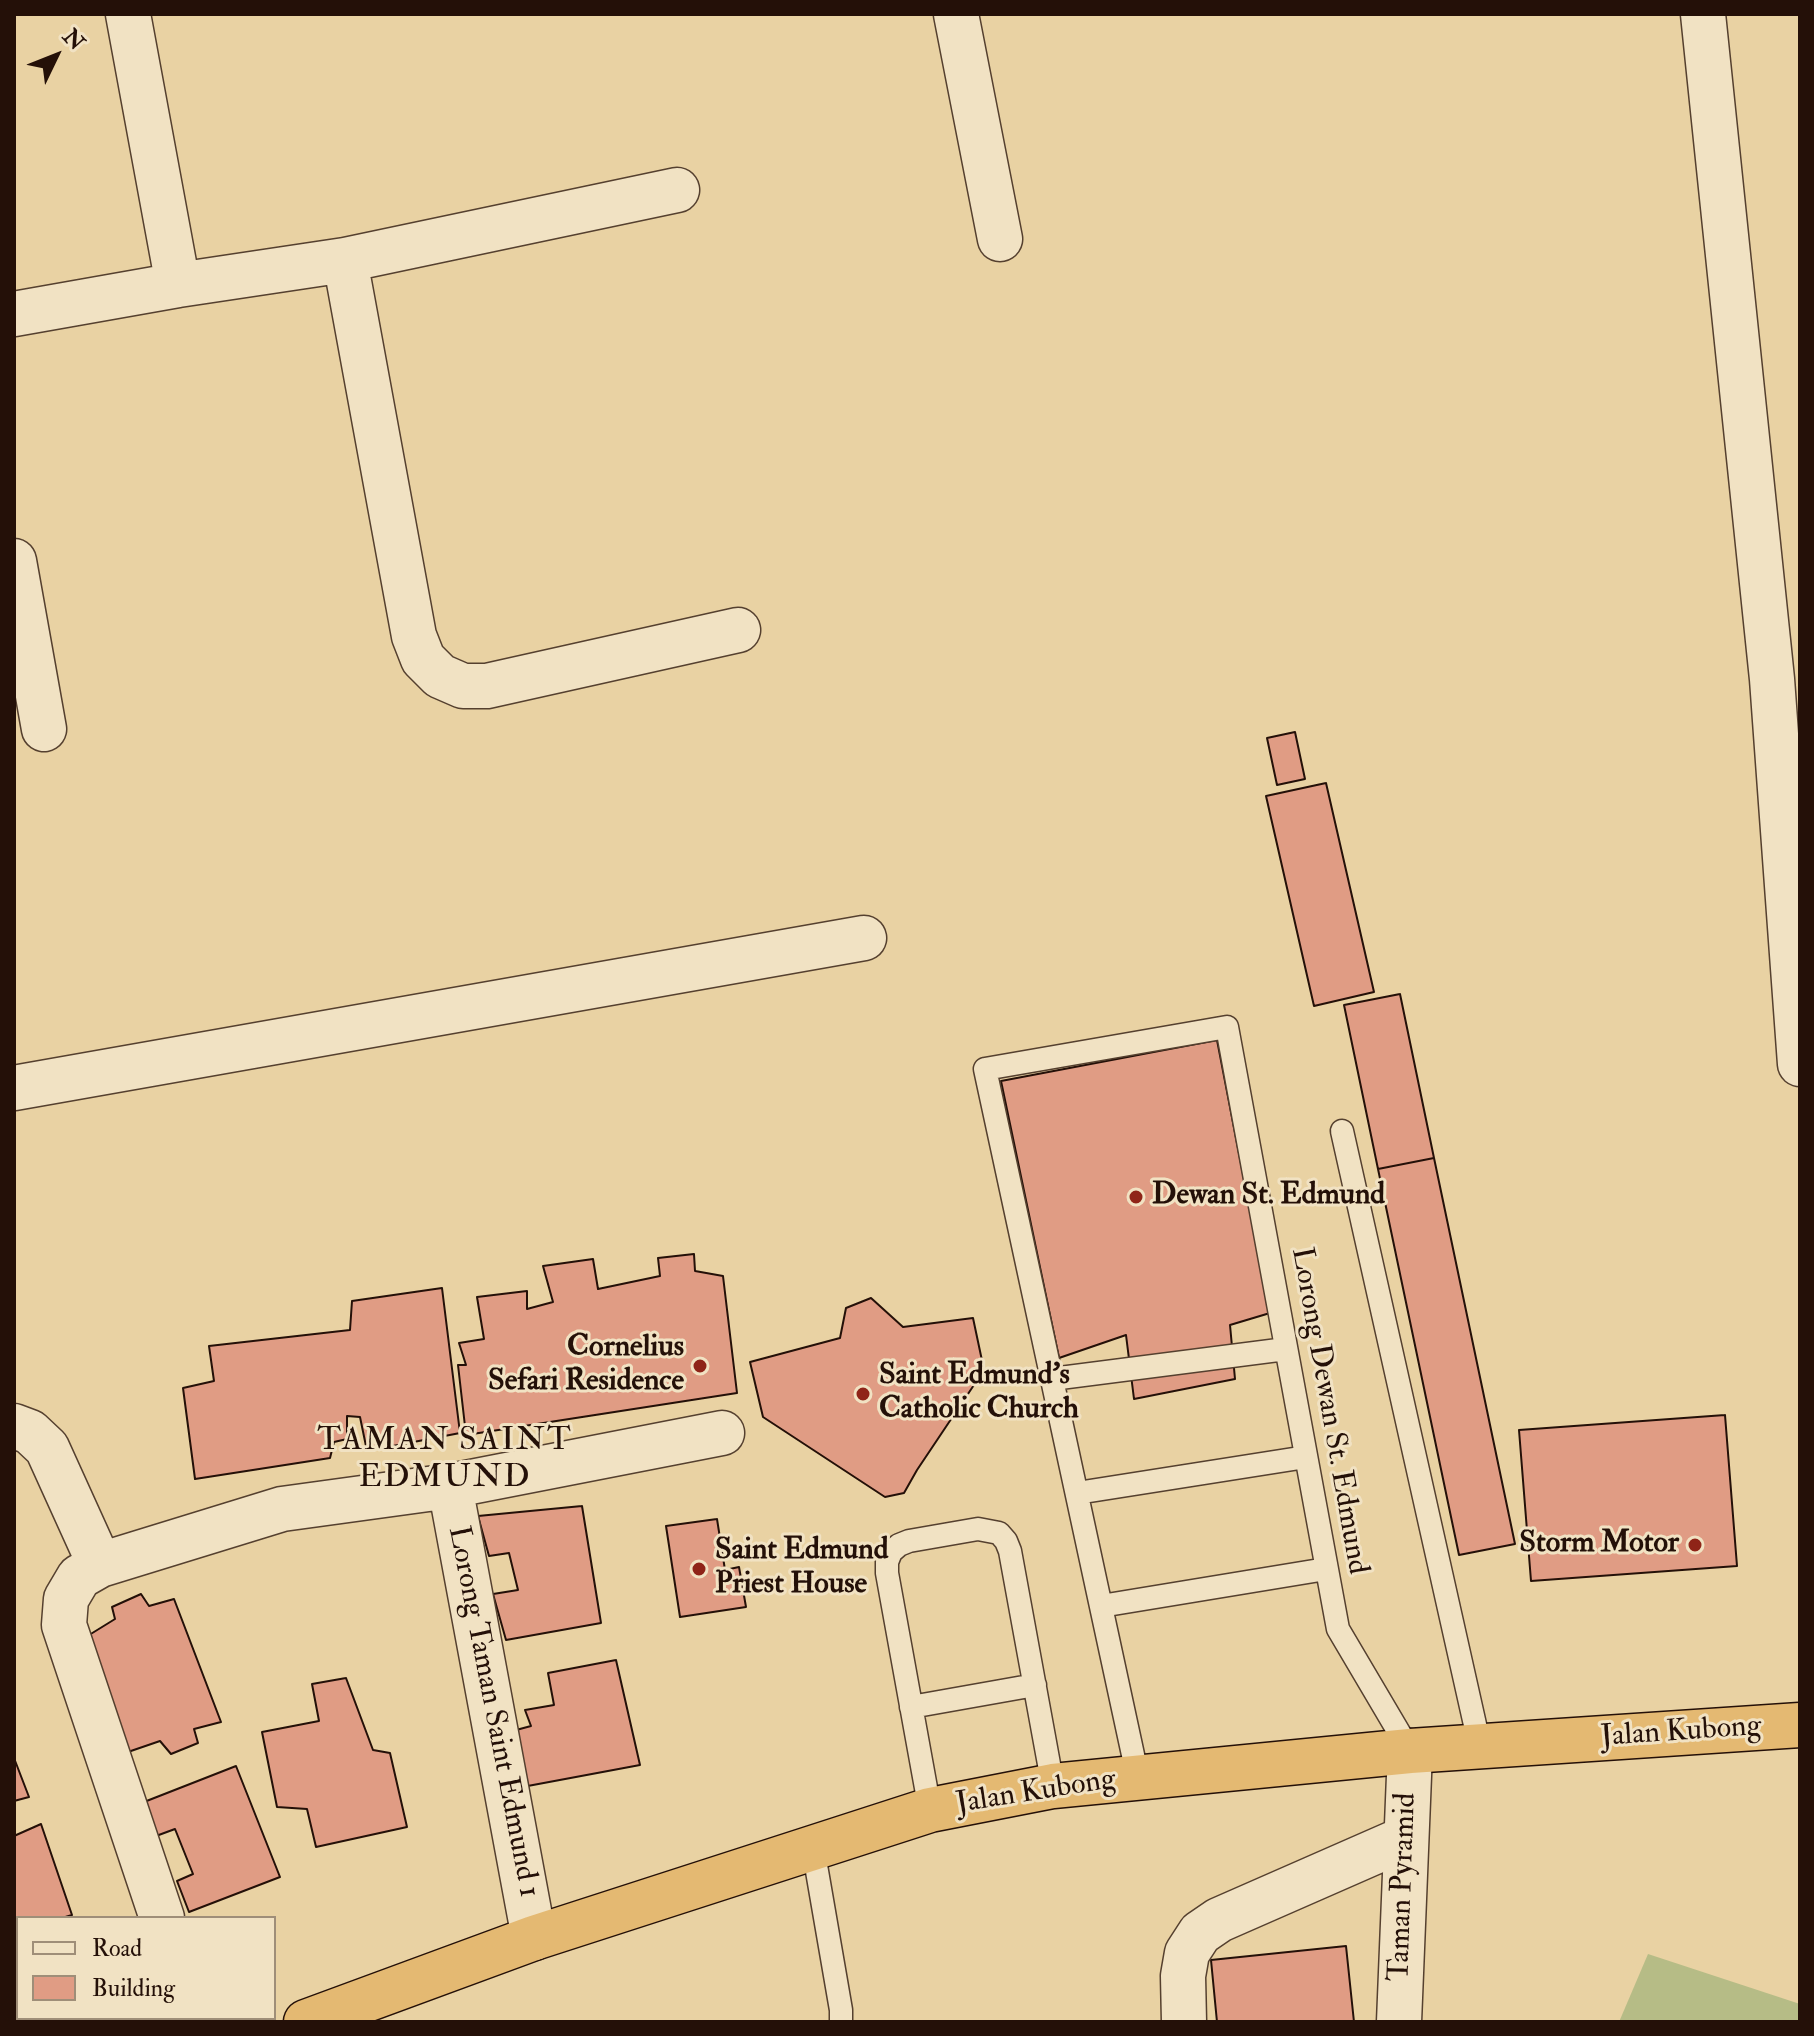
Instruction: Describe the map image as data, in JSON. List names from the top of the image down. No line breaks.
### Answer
{"streets":{"highway":["Jalan Kubong"],"street":["Lorong Taman Saint Edmund 1","Taman Pyramid"],"lane":["Lorong Dewan St. Edmund"]},"crossings":[["Lorong Dewan St. Edmund","Jalan Kubong"],["Lorong Dewan St. Edmund","Taman Pyramid"],["Lorong Taman Saint Edmund 1","Jalan Kubong"],["Jalan Kubong","Taman Pyramid"]],"districts":["TAMAN SAINT EDMUND"],"places":["Dewan St. Edmund","Cornelius Sefari Residence","Saint Edmund's Catholic Church","Storm Motor","Saint Edmund Priest House"],"legend":["Road","Building"],"north":"top right"}
